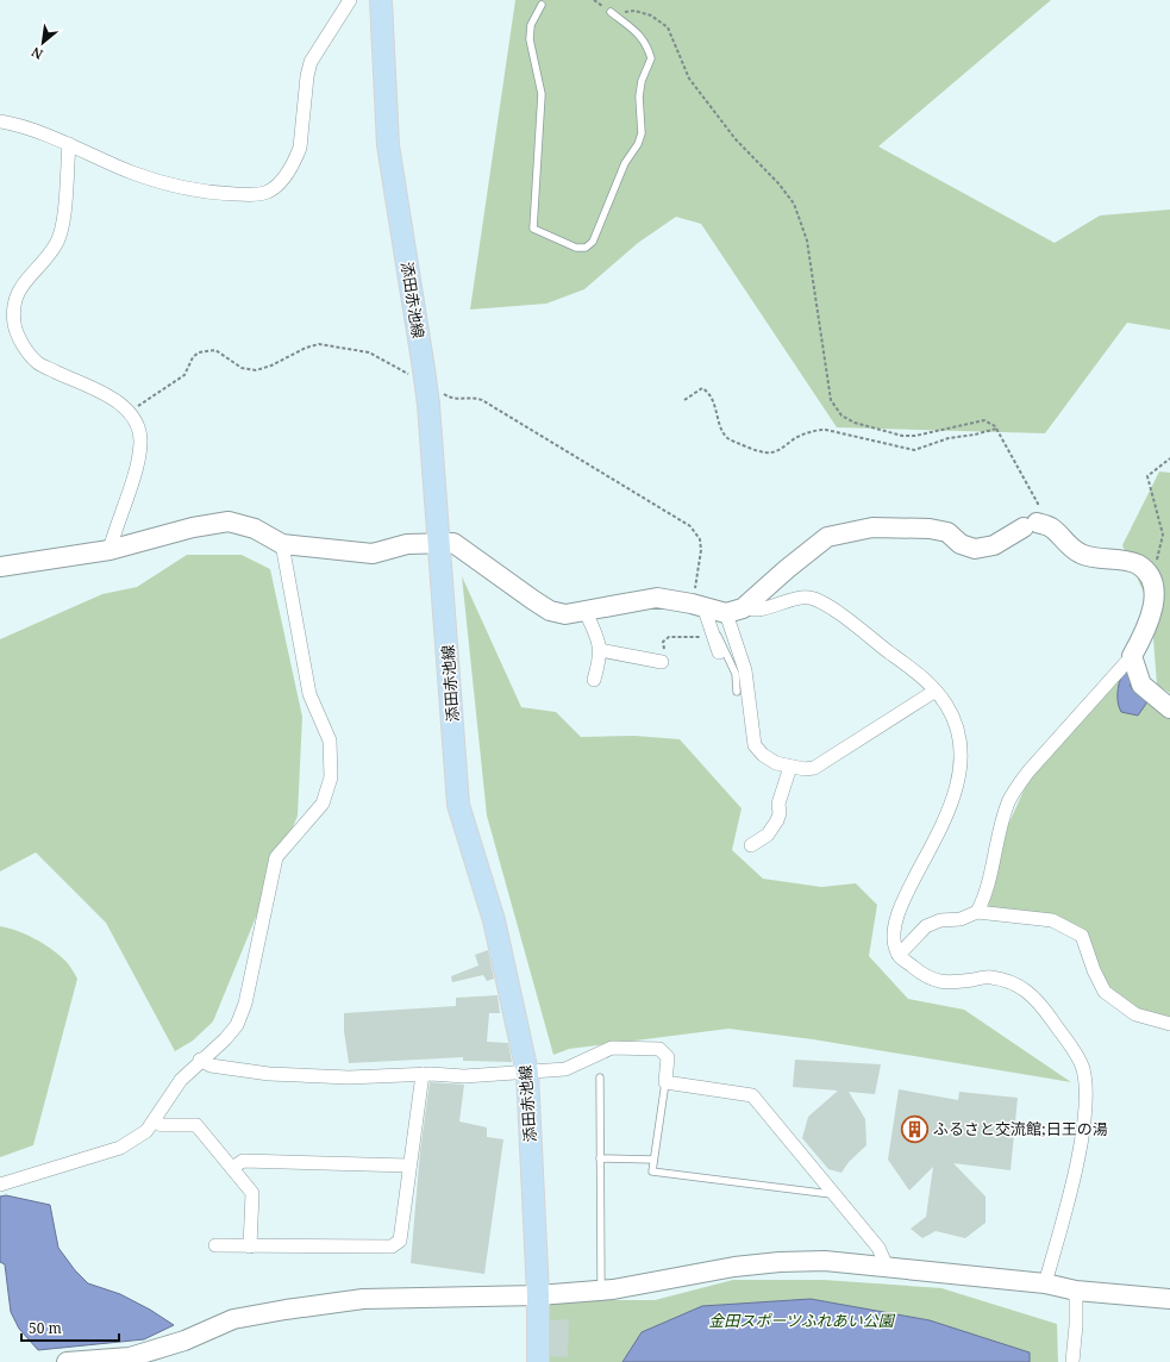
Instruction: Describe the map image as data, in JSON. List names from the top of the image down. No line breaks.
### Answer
{"streets":{"main road":["添田赤池線"]},"parks":["金田スポーツふれあい公園"],"places":{"building":["ふるさと交流館;日王の湯"]},"scale_bar":"50 m","north":"bottom left"}
